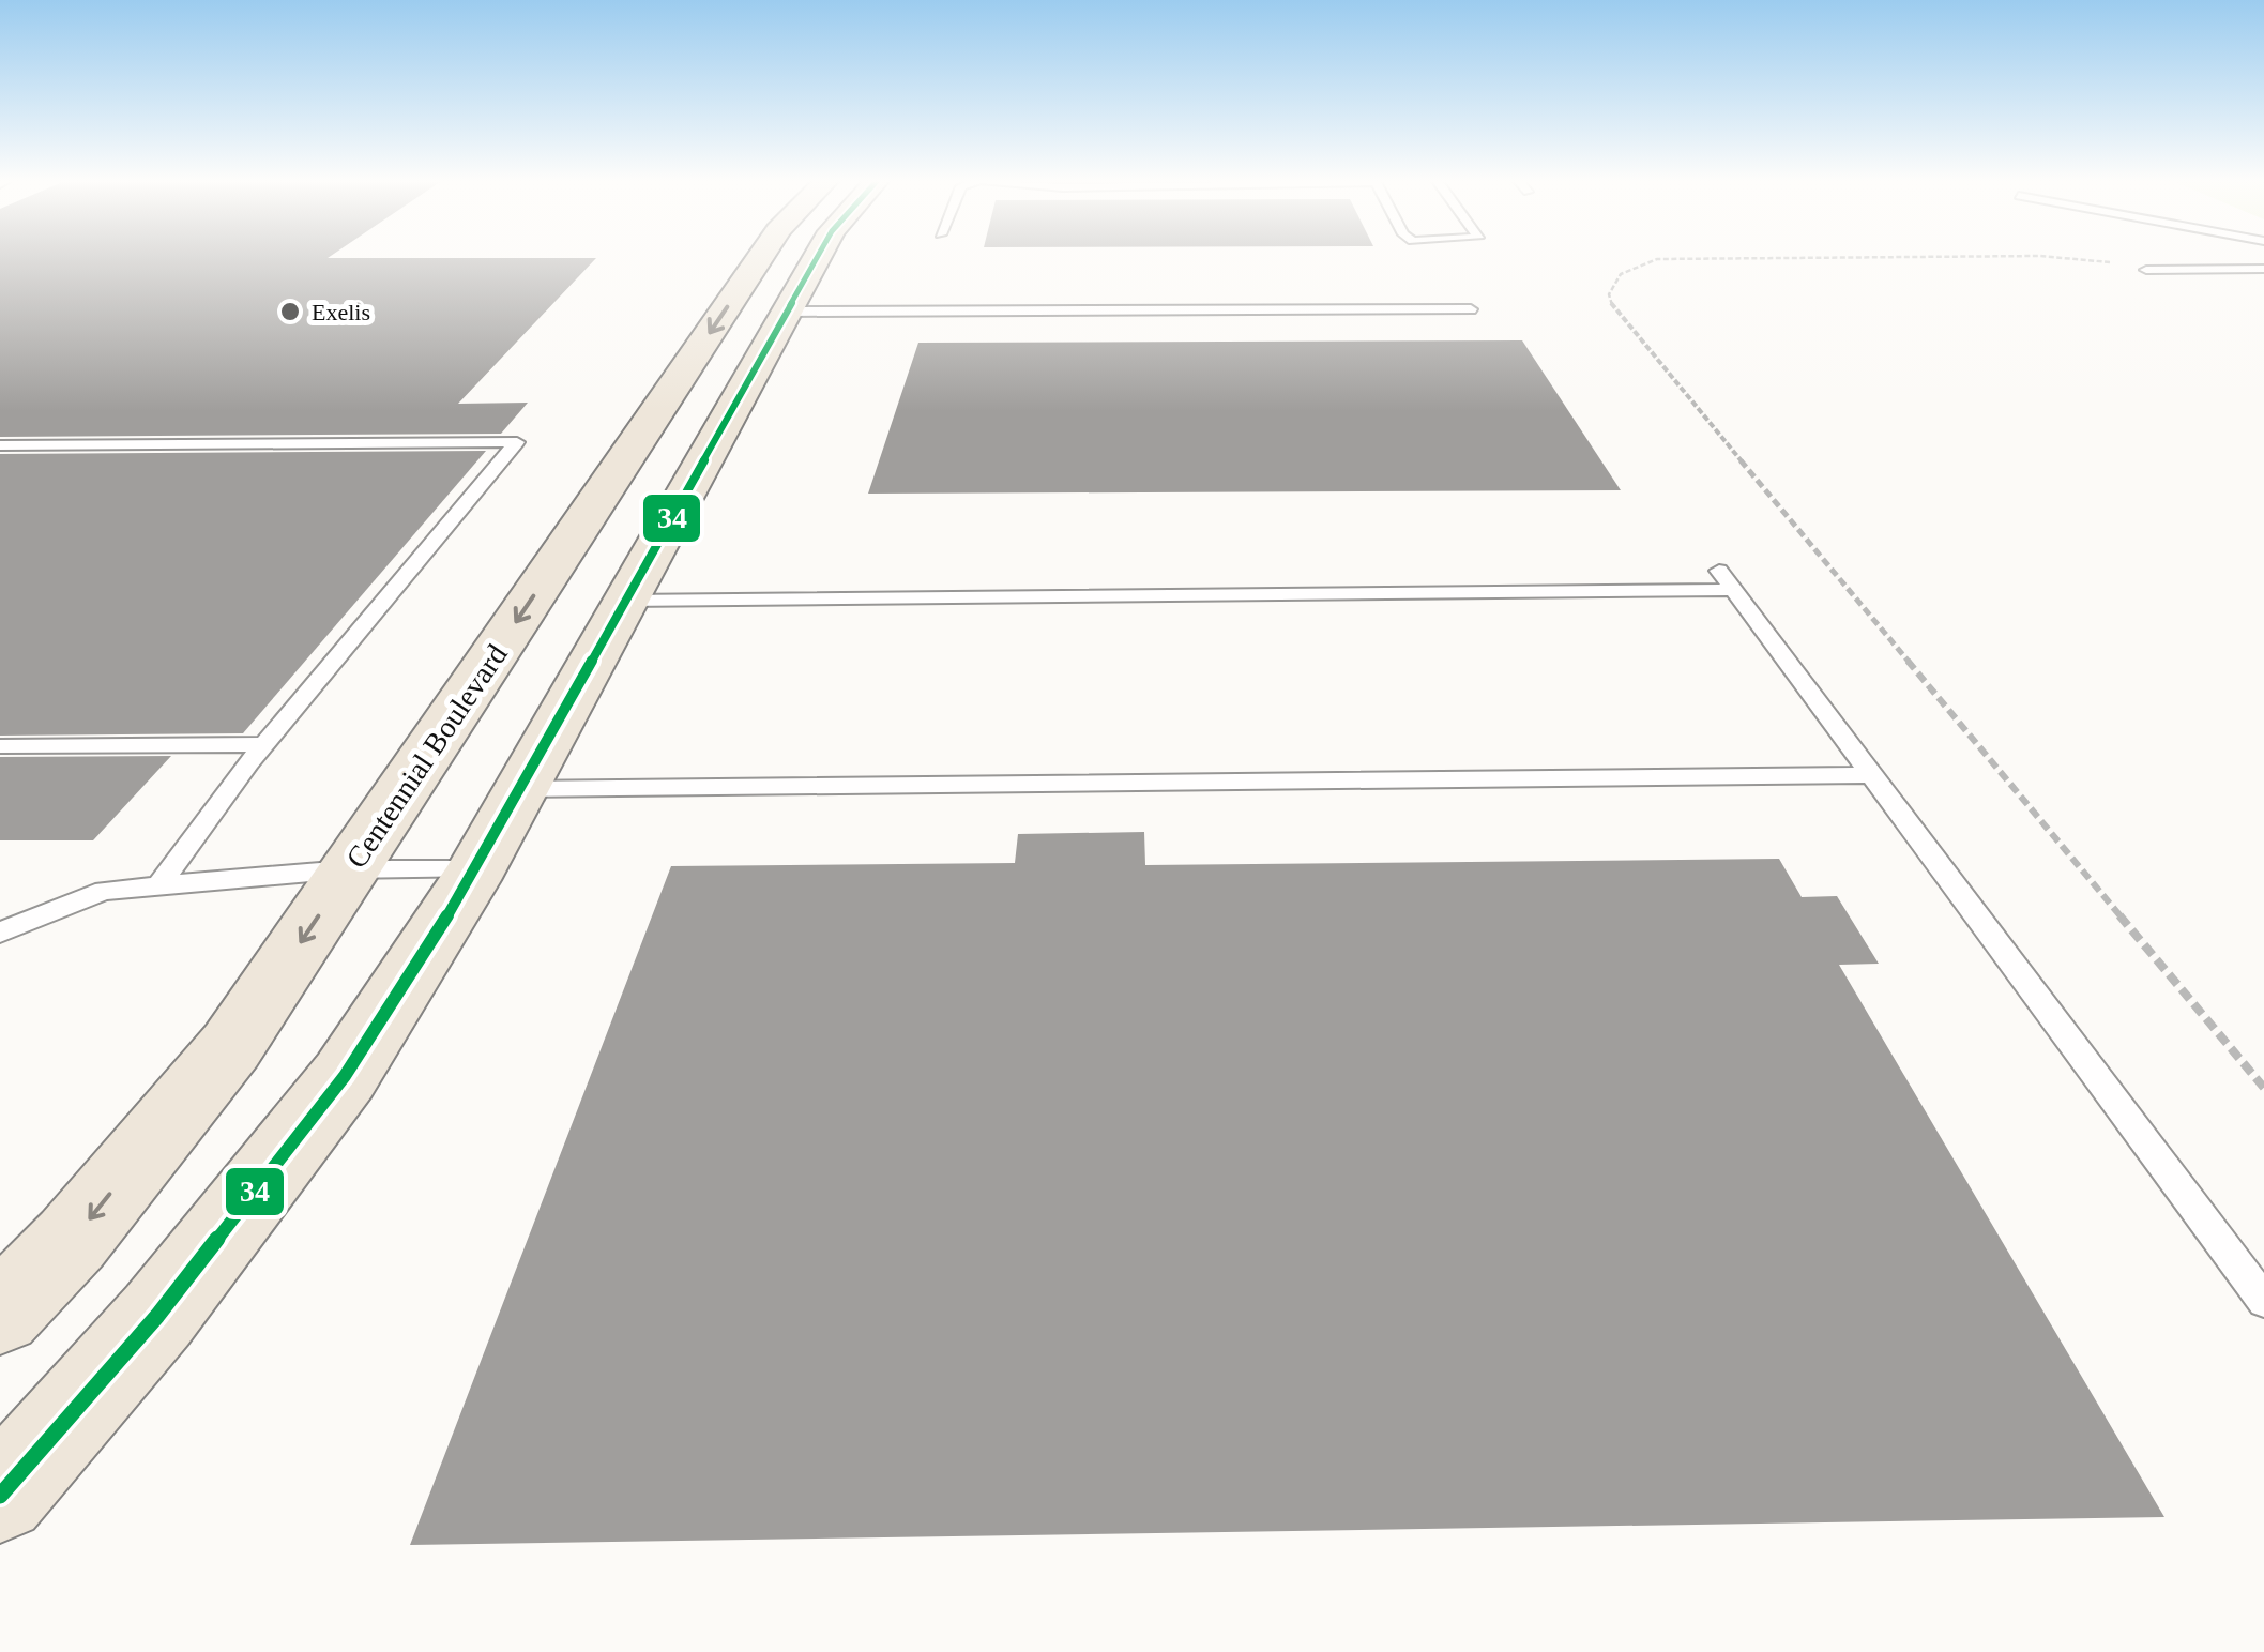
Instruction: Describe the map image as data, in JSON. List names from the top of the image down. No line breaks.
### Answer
{"streets":{"main road":["Centennial Boulevard"]},"places":["Exelis"],"lines":["transit line 34"]}
